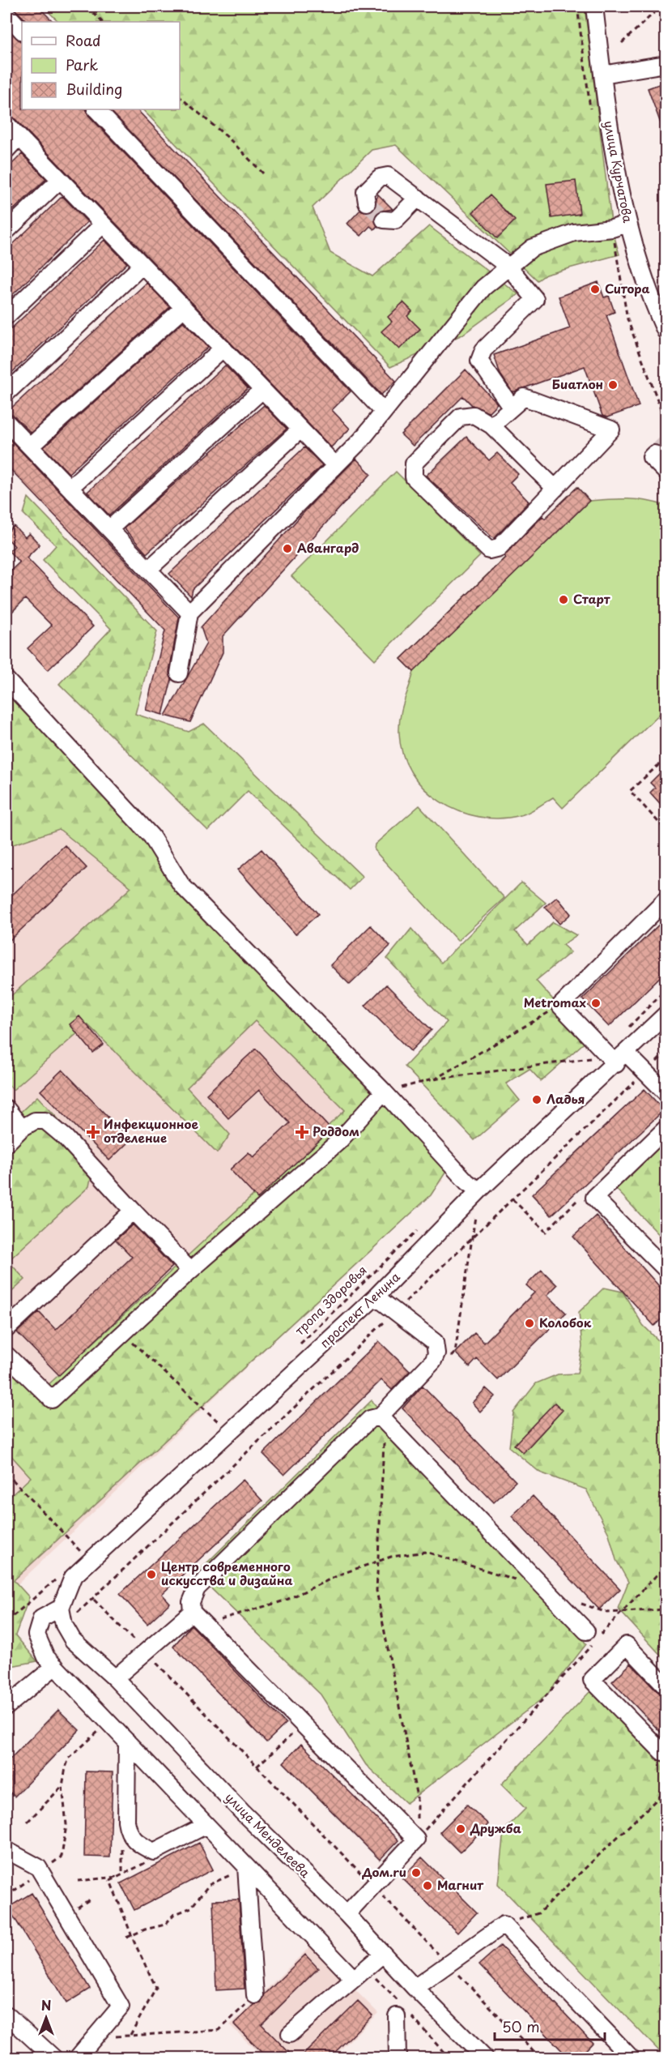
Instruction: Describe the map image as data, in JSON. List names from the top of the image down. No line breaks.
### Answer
{"streets":{"street":["улица Курчатова","проспект Ленина","улица Менделеева"],"path":["тропа Здоровья"]},"crossings":[["проспект Ленина","улица Менделеева"]],"places":{"other":["Ситора","Биатлон","Авангард","Старт","Metromax","Ладья","Колобок","Центр современного искусства и дизайна","Дружба","Дом.ru","Магнит"],"health":["Инфекционное отделение","Роддом"]},"legend":["Road","Park","Building"],"scale_bar":"50 m","north":"top"}
